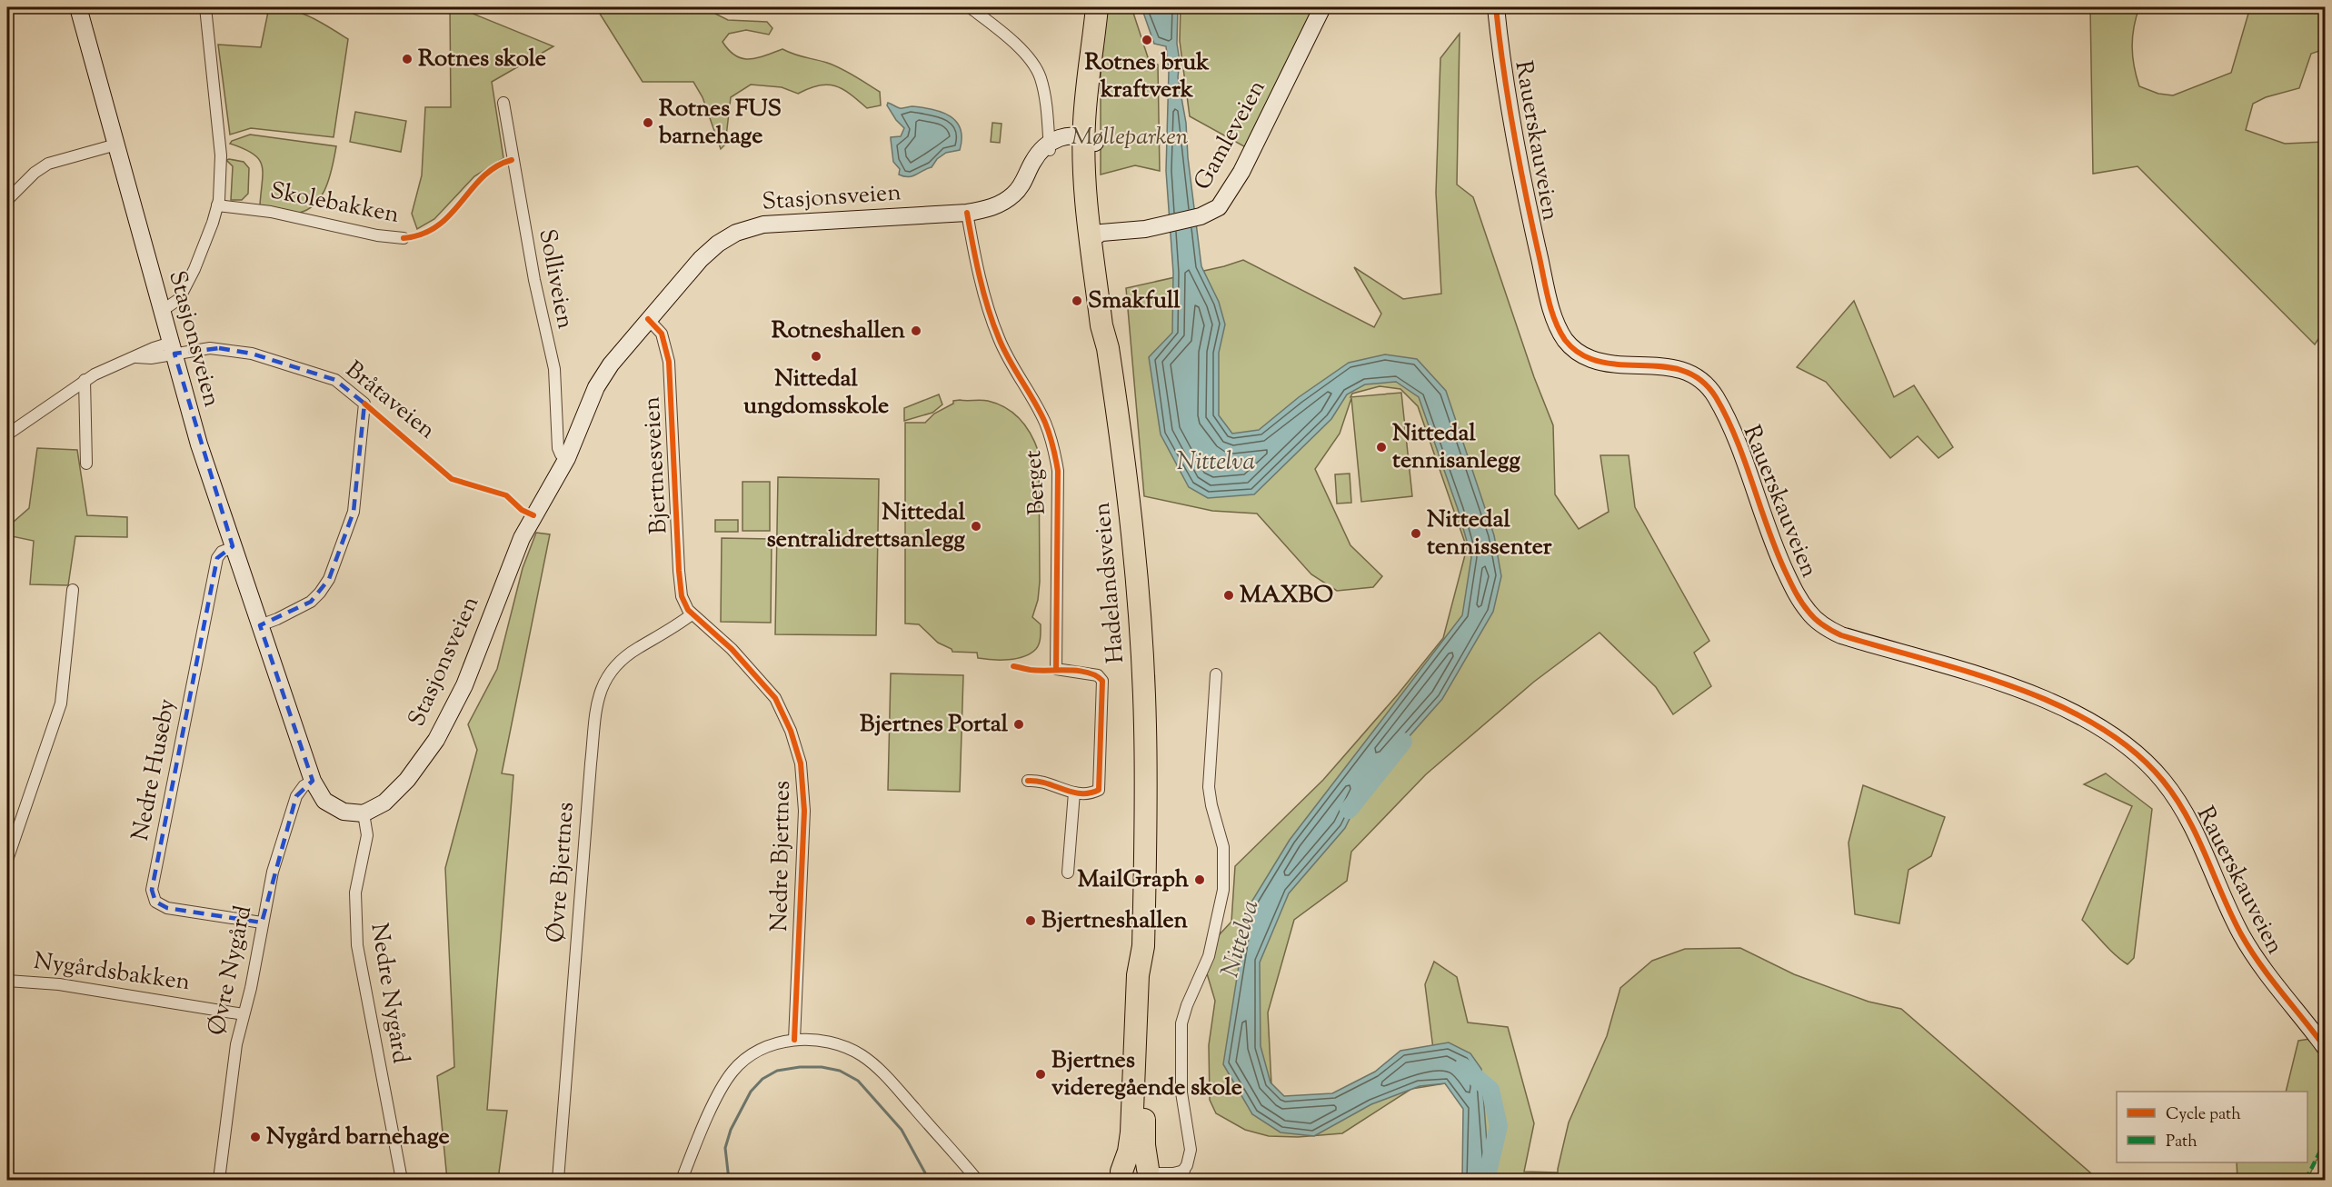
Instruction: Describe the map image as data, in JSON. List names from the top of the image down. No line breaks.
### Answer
{"streets":{"highway":["Hadelandsveien"],"main road":["Gamleveien","Rauerskauveien","Stasjonsveien"],"street":["Skolebakken","Solliveien","Bråtaveien","Bjertnesveien","Berget","Nedre Huseby","Nedre Bjertnes","Øvre Bjertnes","Øvre Nygård","Nygårdsbakken","Nedre Nygård"]},"crossings":[["Gamleveien","Hadelandsveien"],["Stasjonsveien","Solliveien"],["Stasjonsveien","Bråtaveien"],["Stasjonsveien","Bjertnesveien"],["Stasjonsveien","Berget"],["Stasjonsveien","Nedre Huseby"],["Stasjonsveien","Øvre Nygård"],["Stasjonsveien","Nedre Nygård"],["Bjertnesveien","Nedre Bjertnes"],["Bjertnesveien","Øvre Bjertnes"],["Nedre Huseby","Øvre Nygård"],["Nedre Bjertnes","Øvre Bjertnes"],["Øvre Nygård","Nygårdsbakken"]],"water":["Nittelva"],"parks":["Mølleparken"],"places":["Rotnes bruk kraftverk","Rotnes skole","Rotnes FUS barnehage","Smakfull","Rotneshallen","Nittedal ungdomsskole","Nittedal tennisanlegg","Nittedal sentralidrettsanlegg","Nittedal tennissenter","MAXBO","Bjertnes Portal","MailGraph","Bjertneshallen","Bjertnes videregående skole","Nygård barnehage"],"legend":["Cycle path","Path"]}
